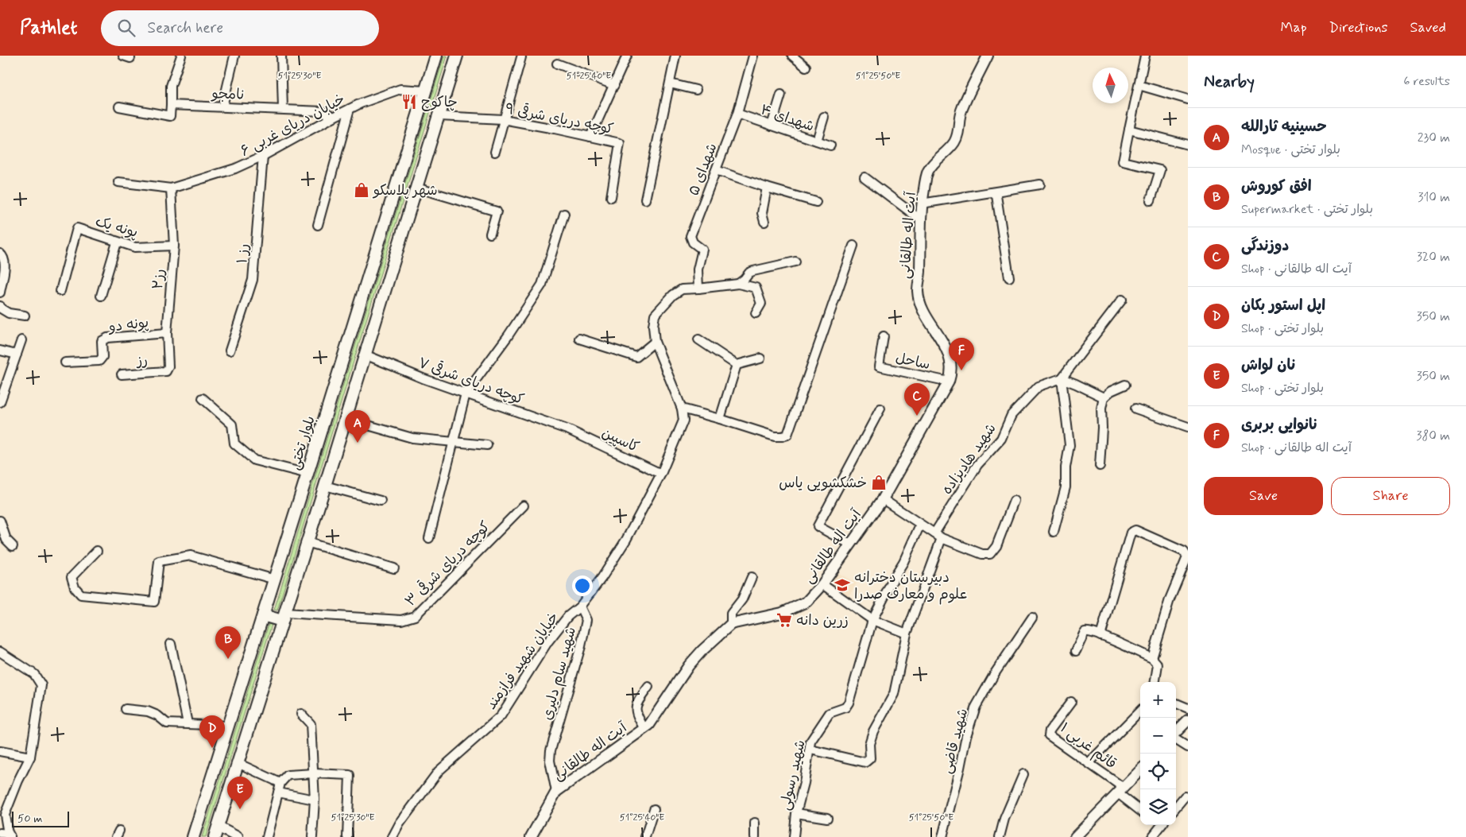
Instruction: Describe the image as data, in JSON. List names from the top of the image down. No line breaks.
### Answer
{"streets":{"main road":["بلوار تختی"],"street":["نامجو","شهدای ۴","کوچه دریای شرقی ۹","خیابان دریای غربی ۶","شهدای ۵","پونه یک","آیت اله طالقانی","رز ۱","رز۲","پونه دو","رز","ساحل","کوچه دریای شرقی ۷","کاسپين","شهید هادیزاده","کوچه دریای شرقی ۳","خیابان شهید فرازمند","شهید سام دلیری","شهید قاضی","قائم غربی ۱","شهید رسولی"]},"crossings":[["نامجو","خیابان دریای غربی ۶"],["شهدای ۴","شهدای ۵"],["خیابان دریای غربی ۶","رز ۱"],["خیابان دریای غربی ۶","رز۲"],["خیابان دریای غربی ۶","بلوار تختی"],["پونه یک","رز۲"],["آیت اله طالقانی","ساحل"],["آیت اله طالقانی","شهید سام دلیری"],["رز۲","پونه دو"],["رز۲","رز"],["کوچه دریای شرقی ۷","کاسپين"],["خیابان شهید فرازمند","شهید سام دلیری"]],"places":{"restaurant":["چاکوچ"],"shop":["شهر پلاسکو","خشکشویی یاس"],"school or university":["دبیرستان دخترانه علوم و معارف صدرا"],"supermarket":["زرین دانه"]},"scale_bar":"50 m","north":"top","page":{"header":"Pathlet","search":"Search here","nav":["Map","Directions","Saved"],"heading":["Nearby","6 results"],"list":[{"mark":"A","name":"حسینیه ثارالله","note":"Mosque · بلوار تختی","value":"230 m"},{"mark":"B","name":"افق کوروش","note":"Supermarket · بلوار تختی","value":"310 m"},{"mark":"C","name":"دوزندگی","note":"Shop · آیت اله طالقانی","value":"320 m"},{"mark":"D","name":"اپل استور بکان","note":"Shop · بلوار تختی","value":"350 m"},{"mark":"E","name":"نان لواش","note":"Shop · بلوار تختی","value":"350 m"},{"mark":"F","name":"نانوایی بربری","note":"Shop · آیت اله طالقانی","value":"380 m"}],"pins":["F","C","A","B","D","E"],"buttons":["Save","Share"],"map_buttons":["+","−"],"scale":"50 m"},"coordinates":["51°25'30\"E","51°25'40\"E","51°25'50\"E"]}
